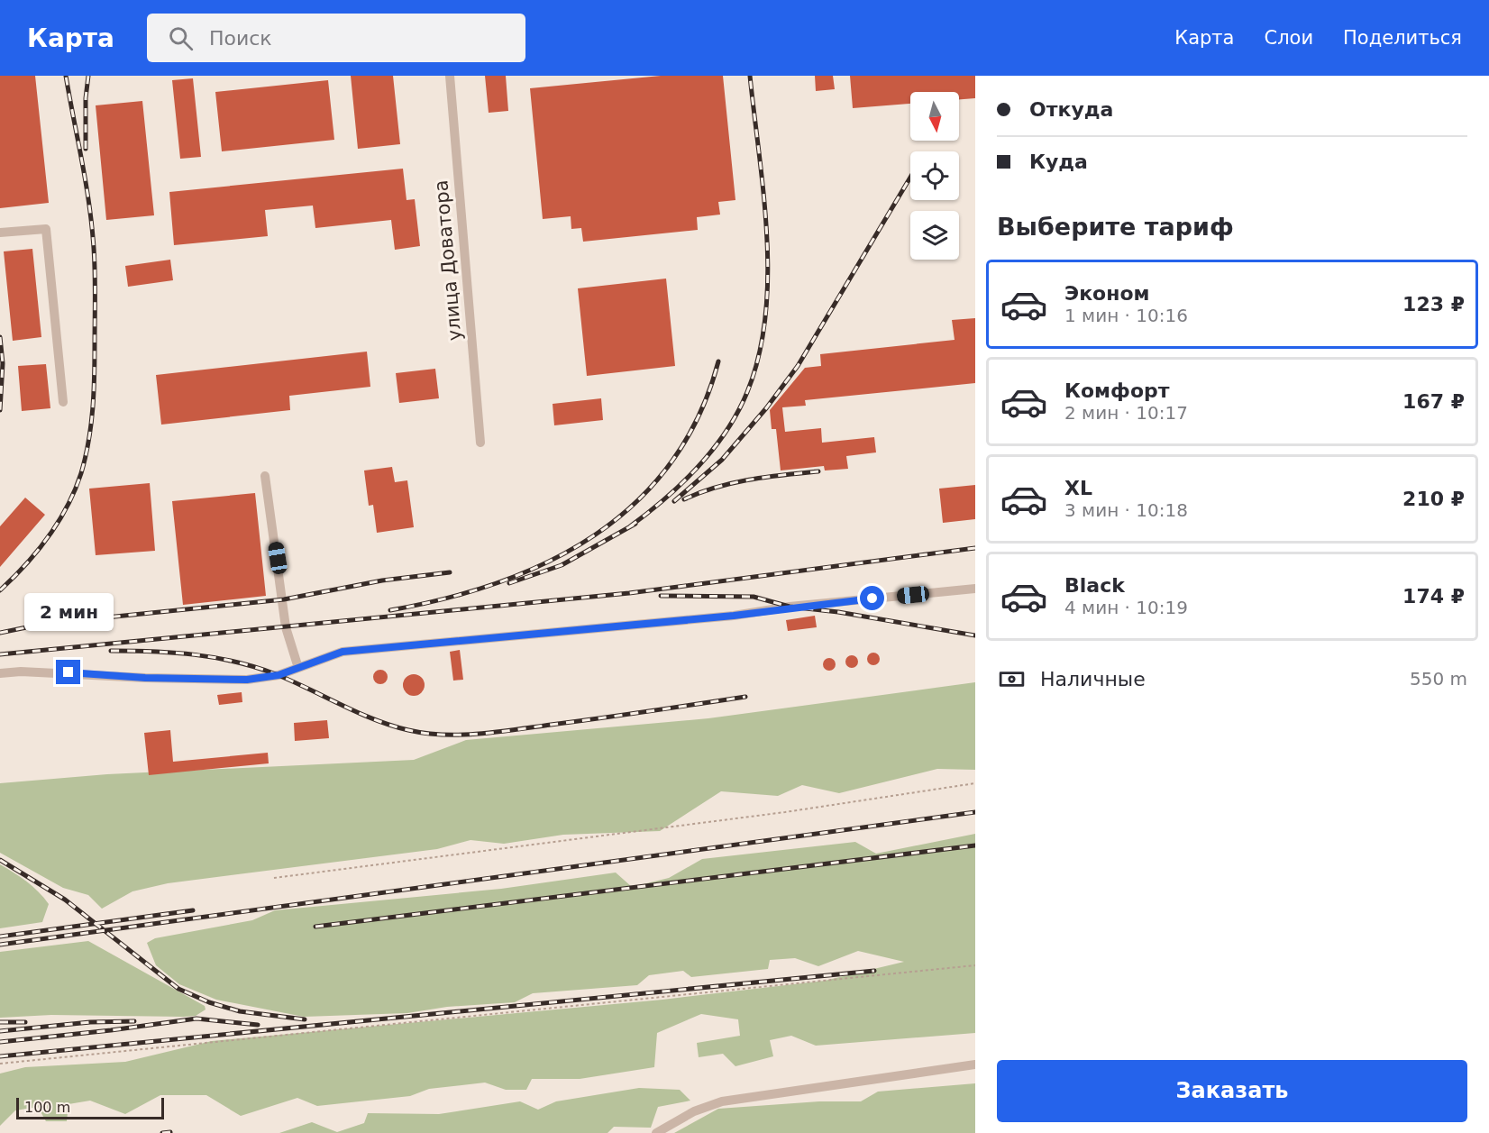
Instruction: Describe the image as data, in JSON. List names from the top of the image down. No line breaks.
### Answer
{"streets":{"street":["улица Доватора"]},"scale_bar":"100 m","north":"bottom","page":{"header":"Карта","search":"Поиск","nav":["Карта","Слои","Поделиться"],"banner":["Откуда","Куда"],"heading":"Выберите тариф","list":[{"name":"Эконом","note":"1 мин · 10:16","value":"123 ₽"},{"name":"Комфорт","note":"2 мин · 10:17","value":"167 ₽"},{"name":"XL","note":"3 мин · 10:18","value":"210 ₽"},{"name":"Black","note":"4 мин · 10:19","value":"174 ₽"}],"bubble":"2 мин","pay":["Наличные","550 m"],"buttons":"Заказать","scale":"100 m"}}
